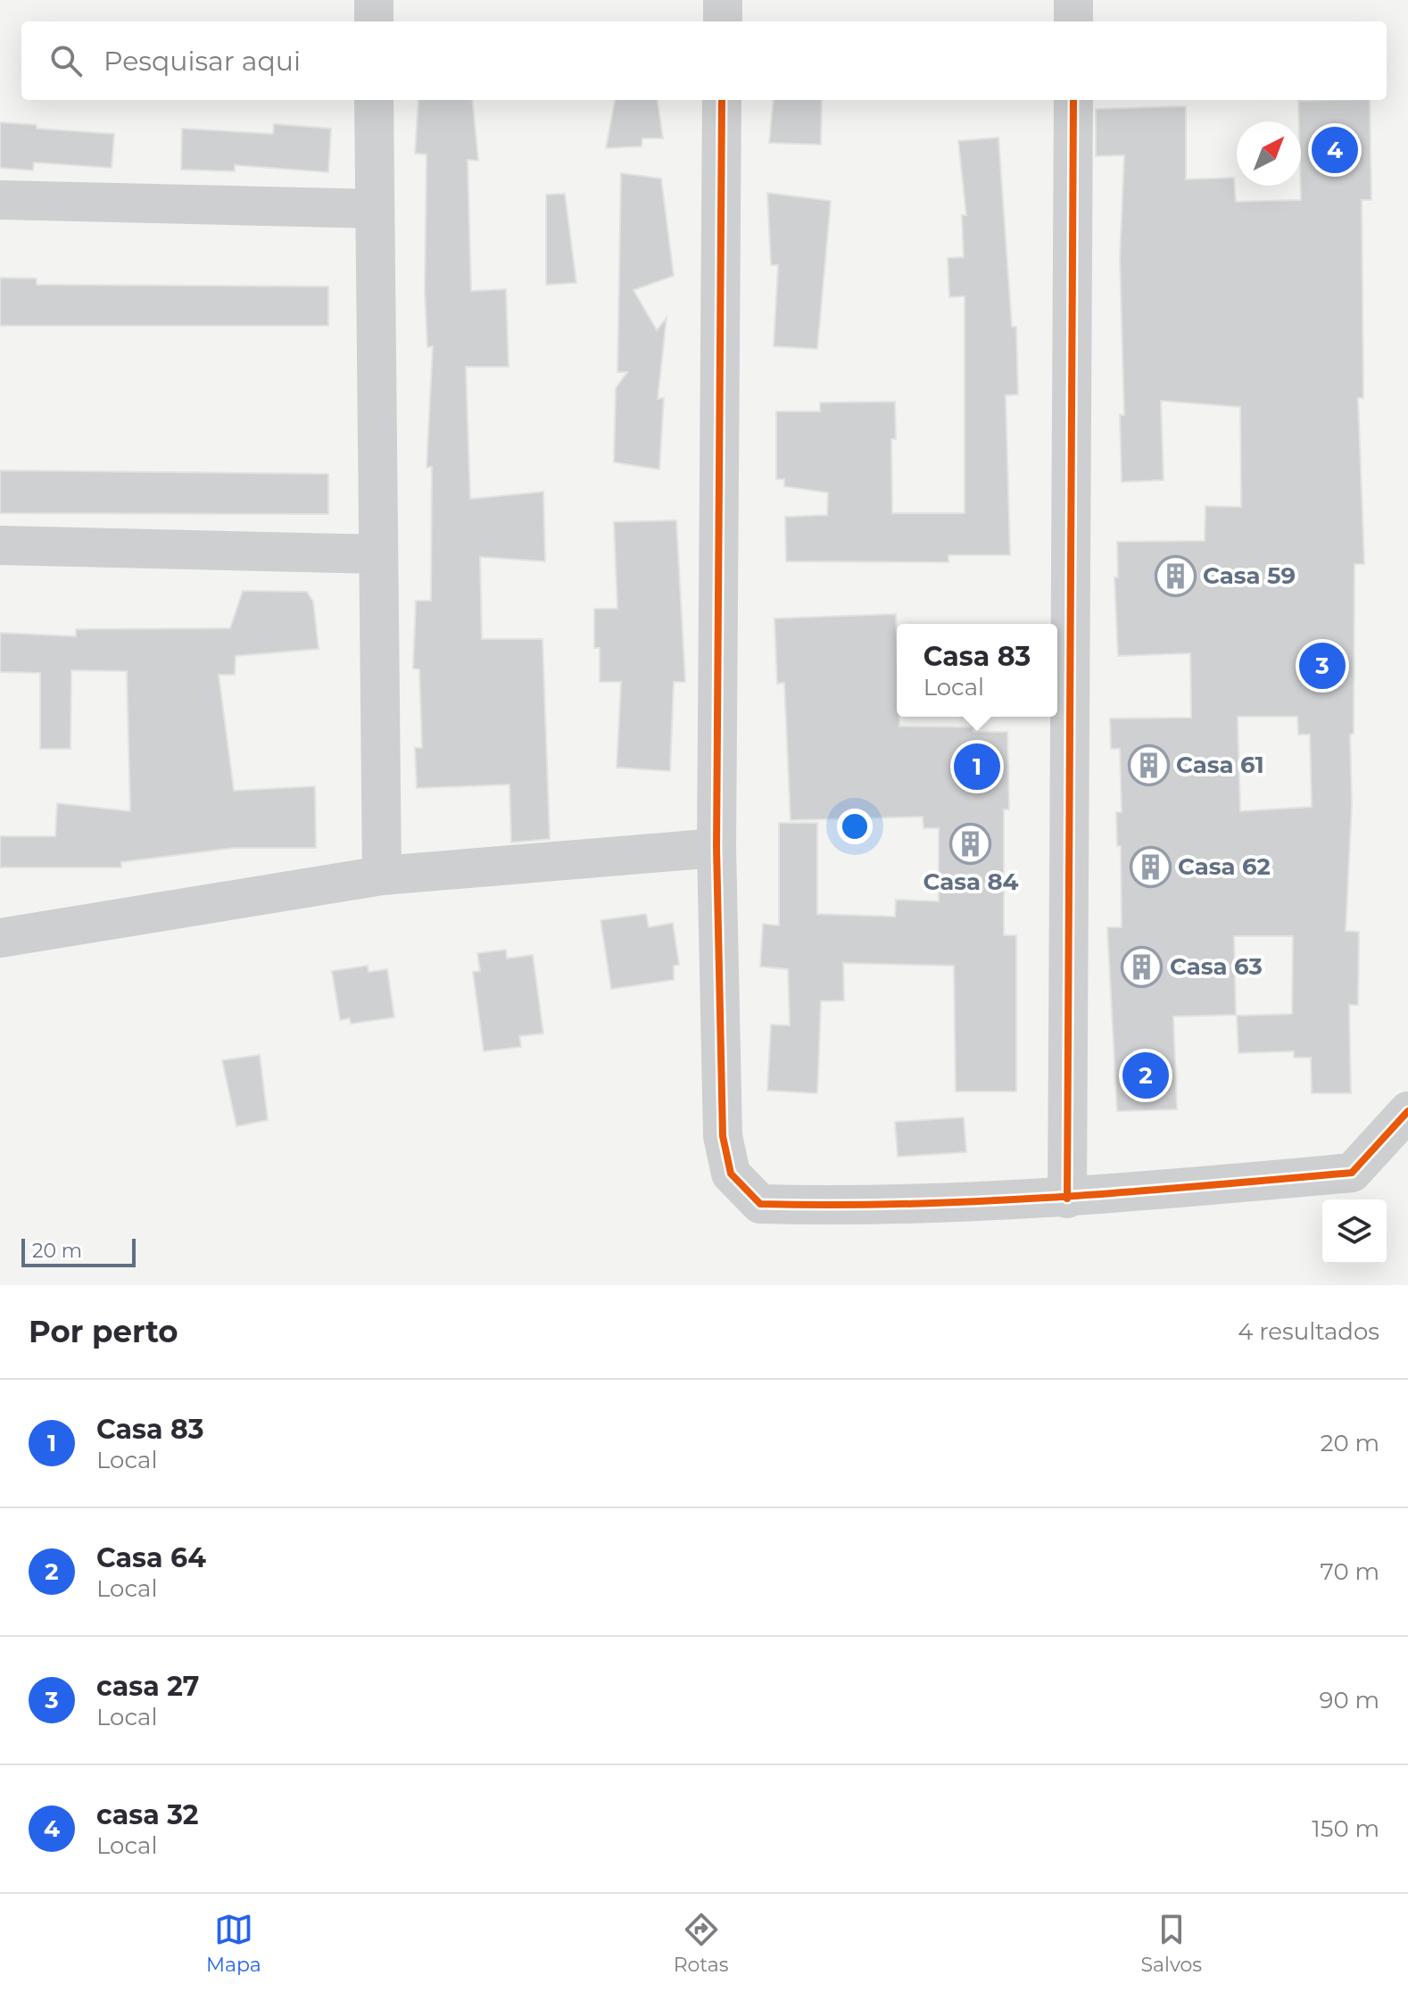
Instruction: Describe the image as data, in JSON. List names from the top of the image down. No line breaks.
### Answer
{"places":{"building":["Casa 59","Casa 61","Casa 84","Casa 62","Casa 63"]},"scale_bar":"20 m","north":"top right","page":{"search":"Pesquisar aqui","pins":["4","3","1","2"],"popup":["Casa 83","Local"],"scale":"20 m","heading":["Por perto","4 resultados"],"list":[{"mark":"1","name":"Casa 83","note":"Local","value":"20 m"},{"mark":"2","name":"Casa 64","note":"Local","value":"70 m"},{"mark":"3","name":"casa 27","note":"Local","value":"90 m"},{"mark":"4","name":"casa 32","note":"Local","value":"150 m"}],"nav":["Mapa","Rotas","Salvos"]}}
